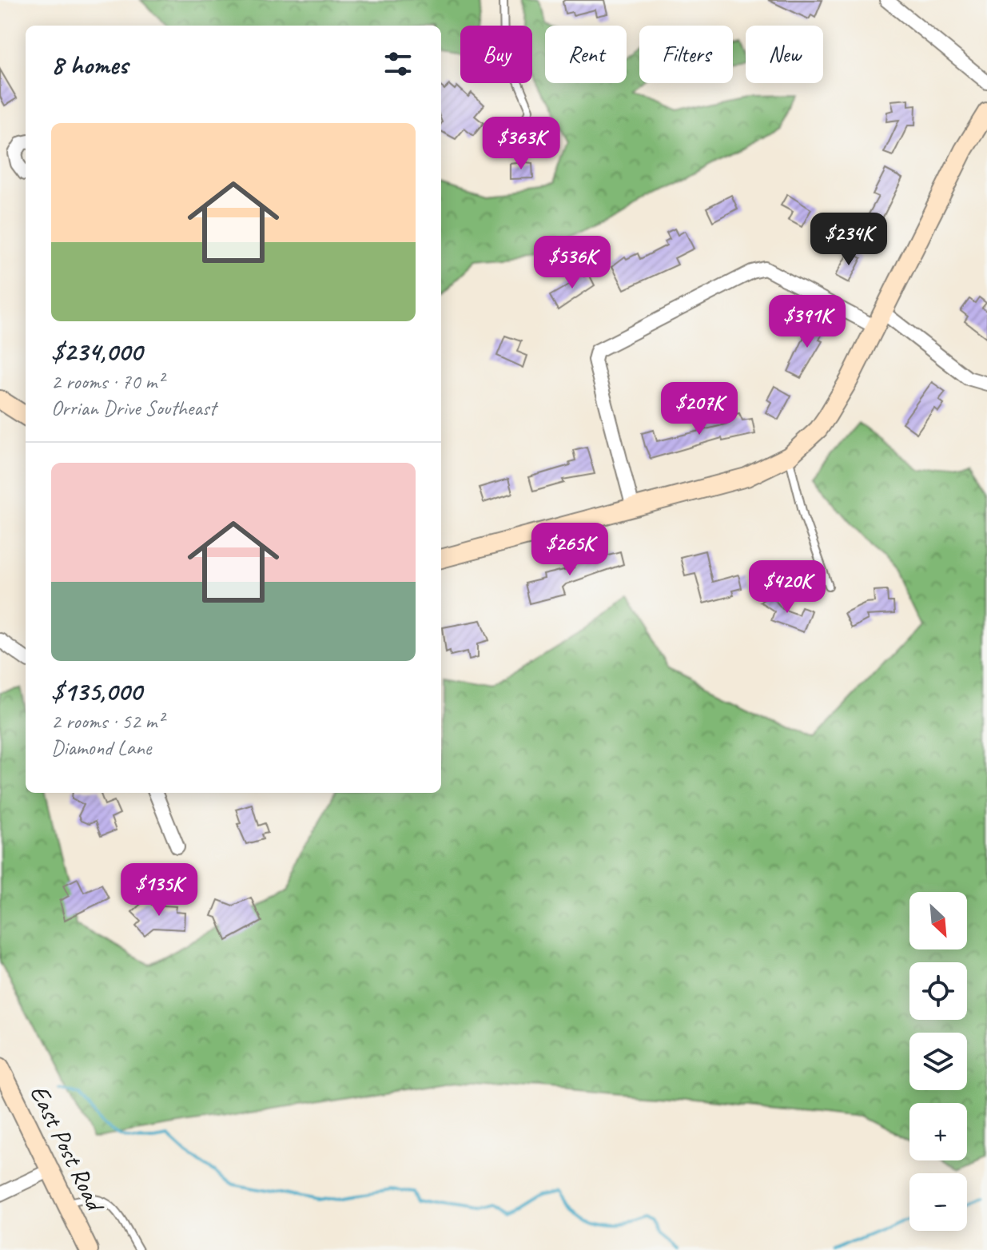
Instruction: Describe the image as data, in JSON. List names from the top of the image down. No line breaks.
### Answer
{"streets":{"main road":["East Post Road"]},"north":"bottom right","page":{"chip":["Buy","Rent","Filters","New"],"heading":"8 homes","list":[{"name":"$234,000","note":"2 rooms · 70 m² · Orrian Drive Southeast"},{"name":"$135,000","note":"2 rooms · 52 m² · Diamond Lane"}],"price":["$363K","$234K","$536K","$391K","$207K","$265K","$420K","$135K"],"map_buttons":["+","−"]}}
